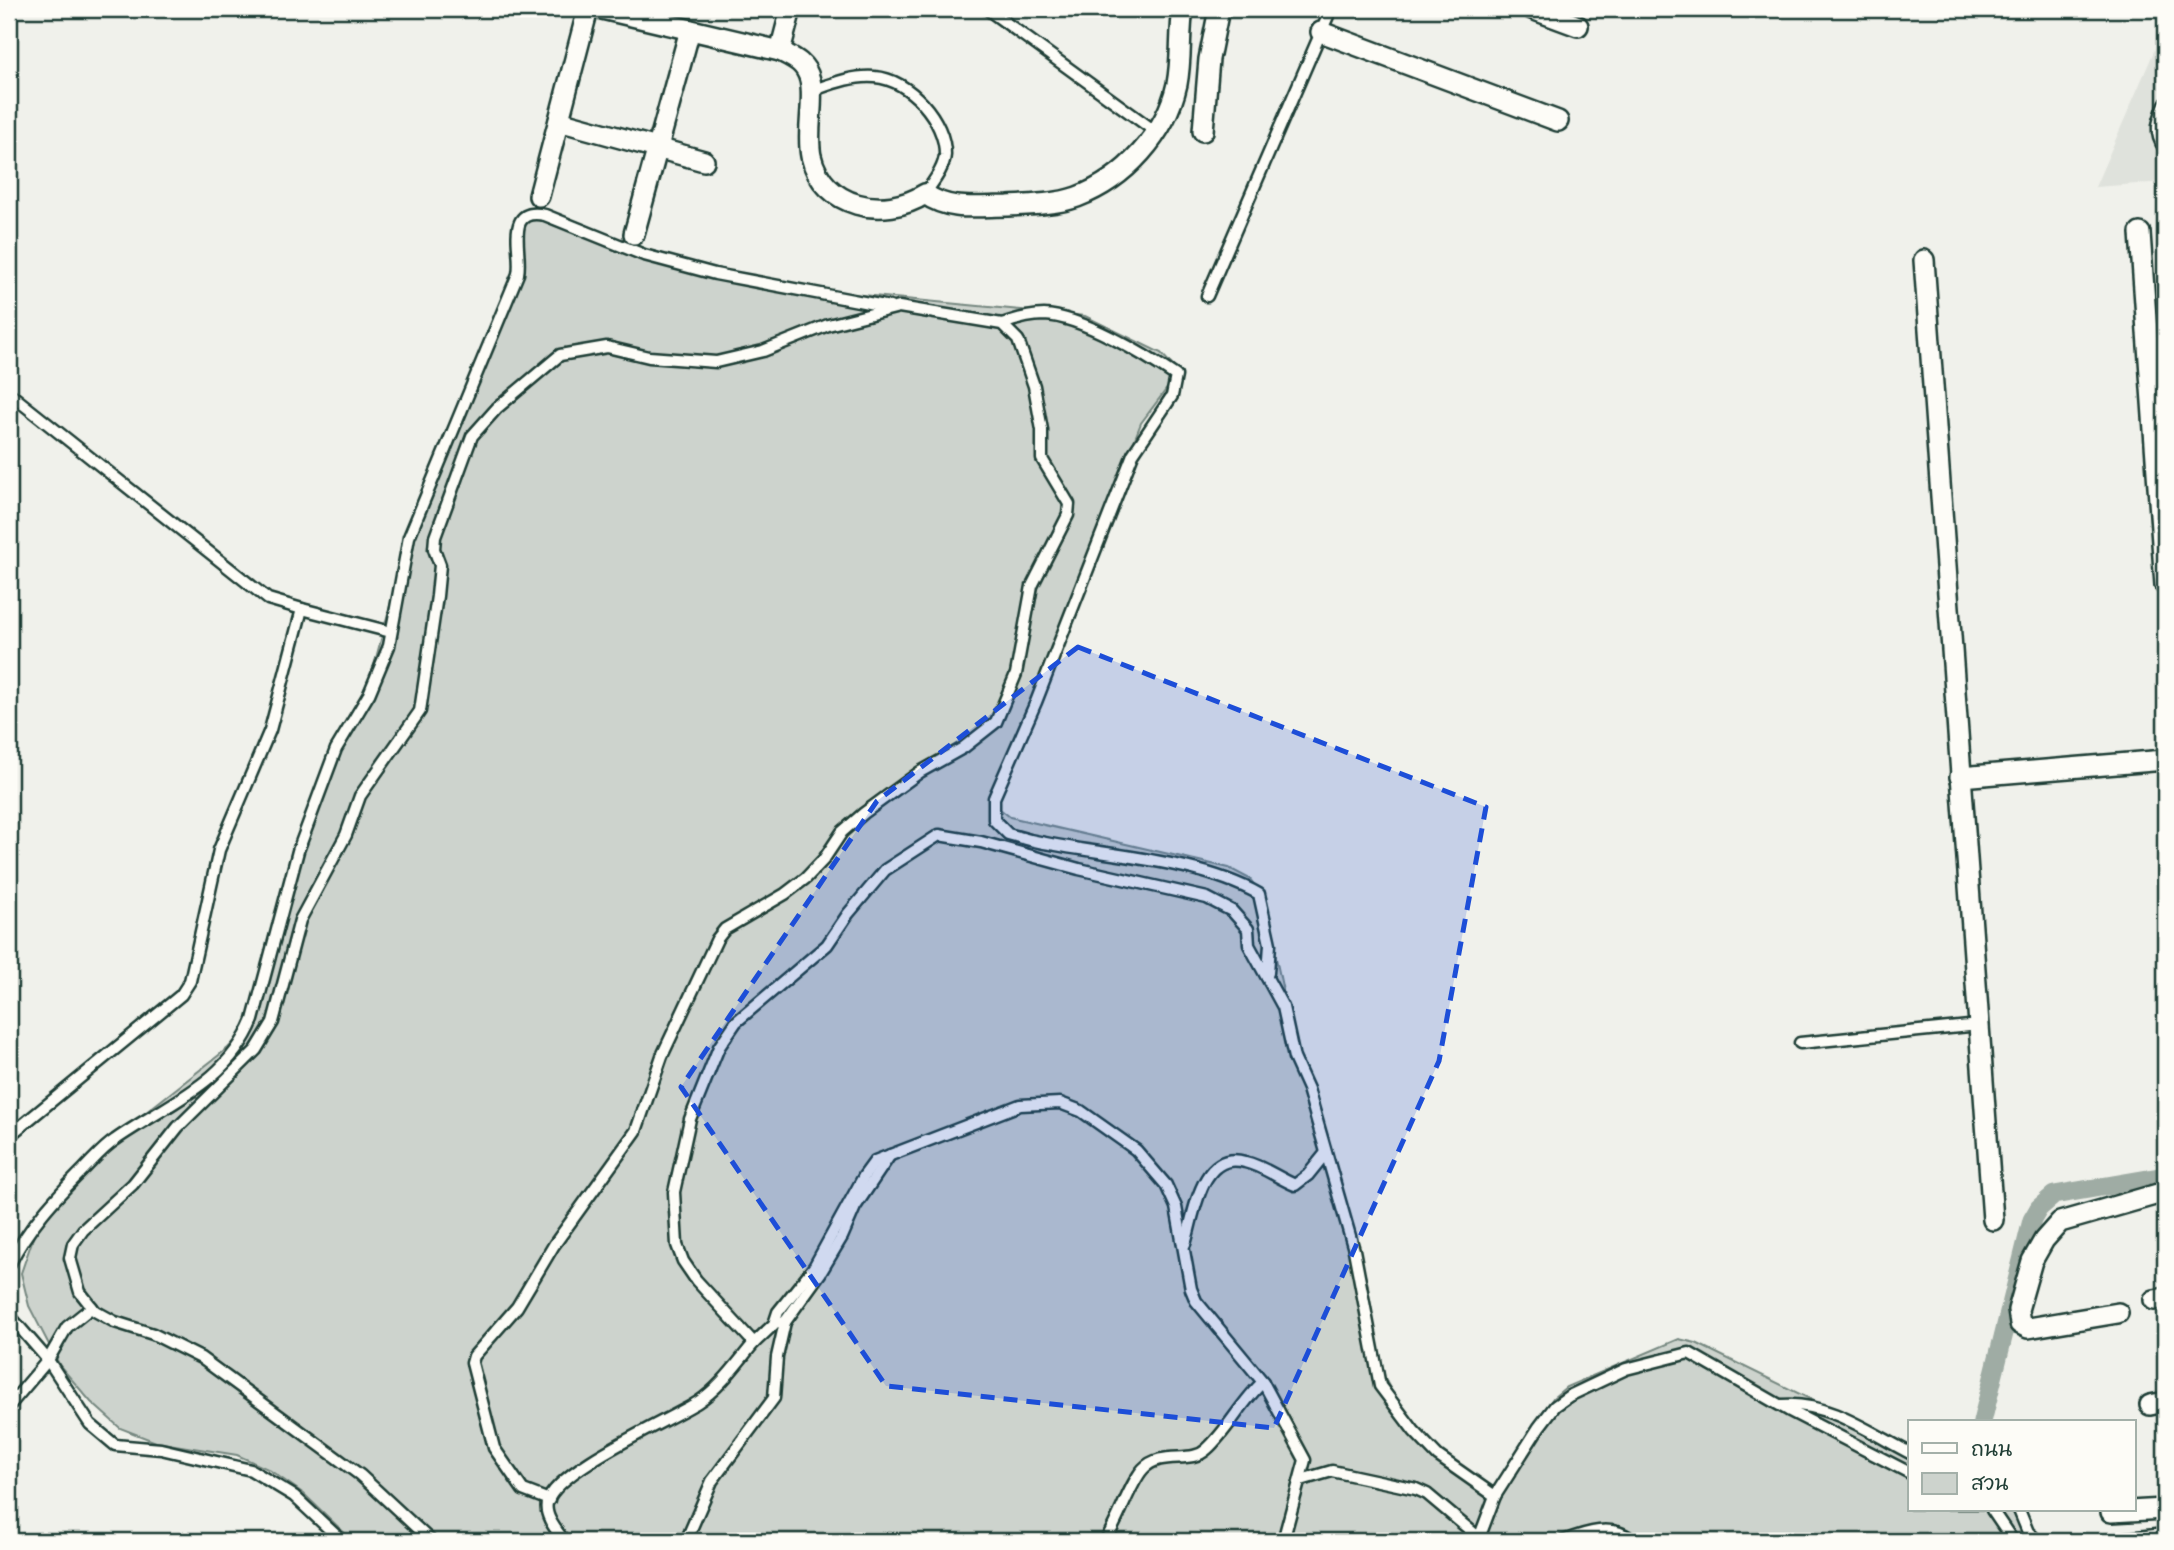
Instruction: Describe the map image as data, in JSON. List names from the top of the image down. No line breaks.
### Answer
{"legend":["ถนน","สวน"]}
